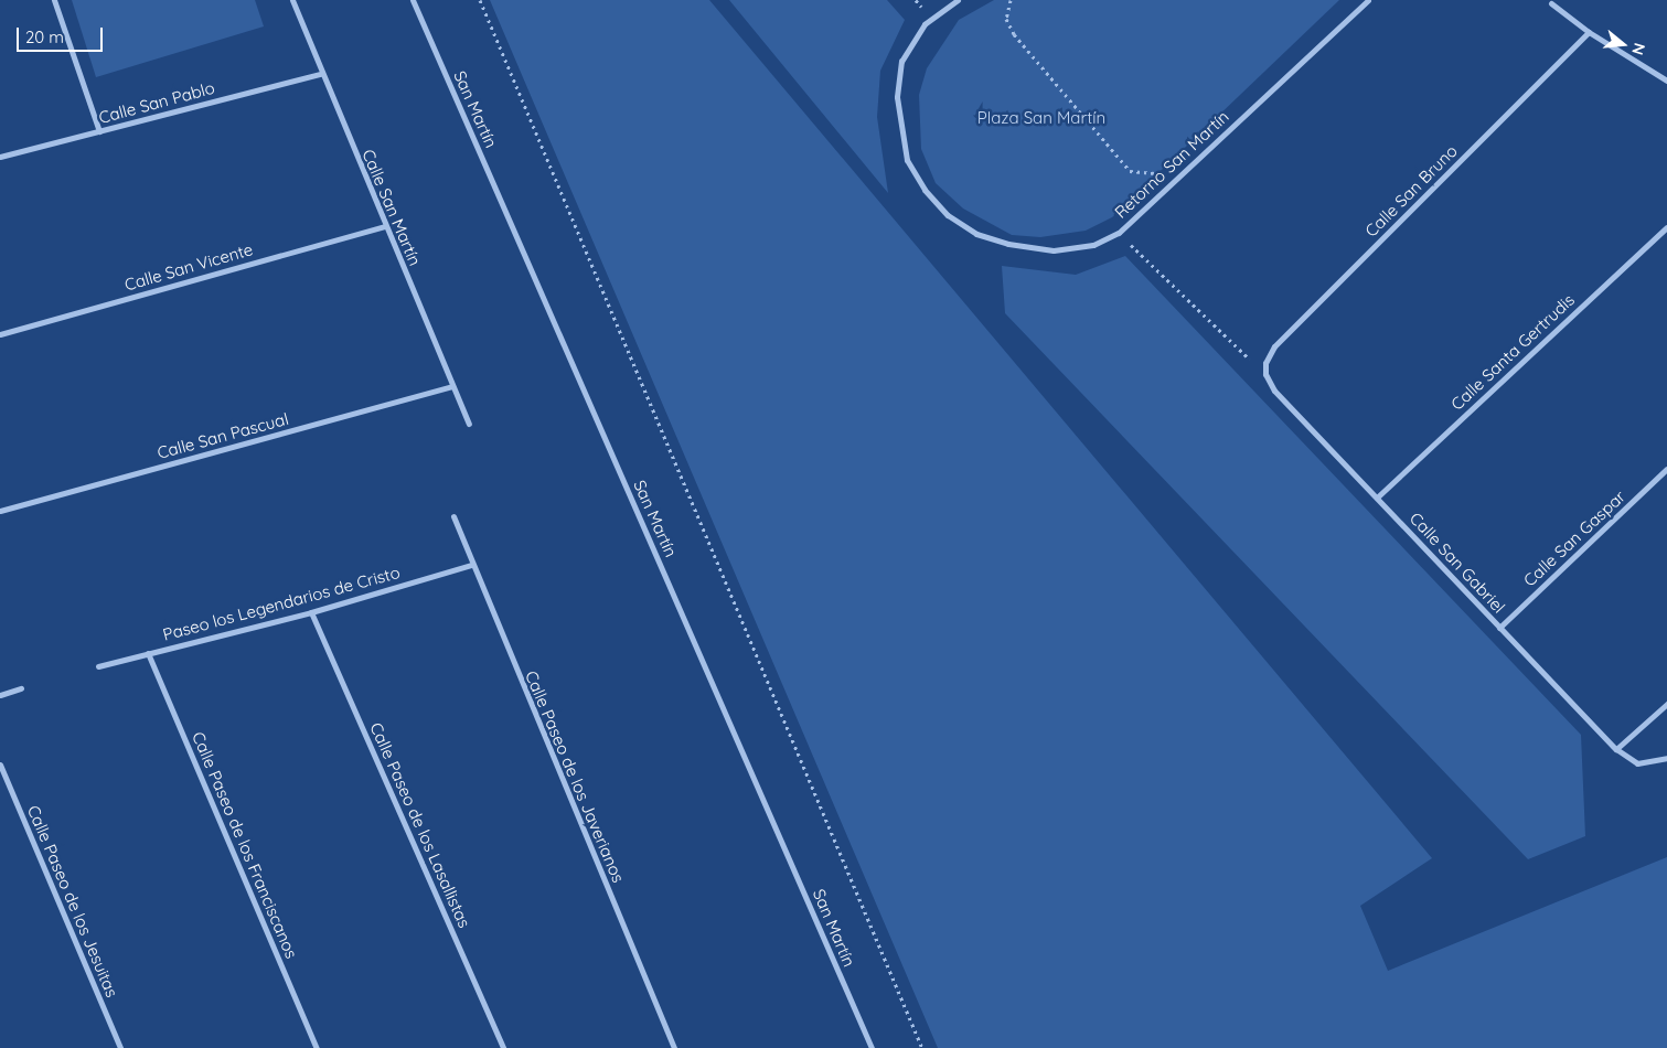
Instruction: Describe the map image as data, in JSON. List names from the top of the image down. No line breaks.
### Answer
{"streets":{"street":["Calle San Pablo","San Martín","Retorno San Martín","Calle San Bruno","Calle San Martín","Calle San Vicente","Calle Santa Gertrudis","Calle San Pascual","Calle San Gaspar","Calle San Gabriel","Paseo los Legendarios de Cristo","Calle Paseo de los Javerianos","Calle Paseo de los Lasallistas","Calle Paseo de los Franciscanos","Calle Paseo de los Jesuitas"]},"crossings":[["Calle San Pablo","Calle San Martín"],["Calle San Bruno","Calle San Gabriel"],["Calle San Martín","Calle San Vicente"],["Calle San Martín","Calle San Pascual"],["Calle Santa Gertrudis","Calle San Gabriel"],["Calle San Gaspar","Calle San Gabriel"],["Paseo los Legendarios de Cristo","Calle Paseo de los Javerianos"],["Paseo los Legendarios de Cristo","Calle Paseo de los Lasallistas"],["Paseo los Legendarios de Cristo","Calle Paseo de los Franciscanos"]],"parks":["Plaza San Martín"],"scale_bar":"20 m","north":"right"}
